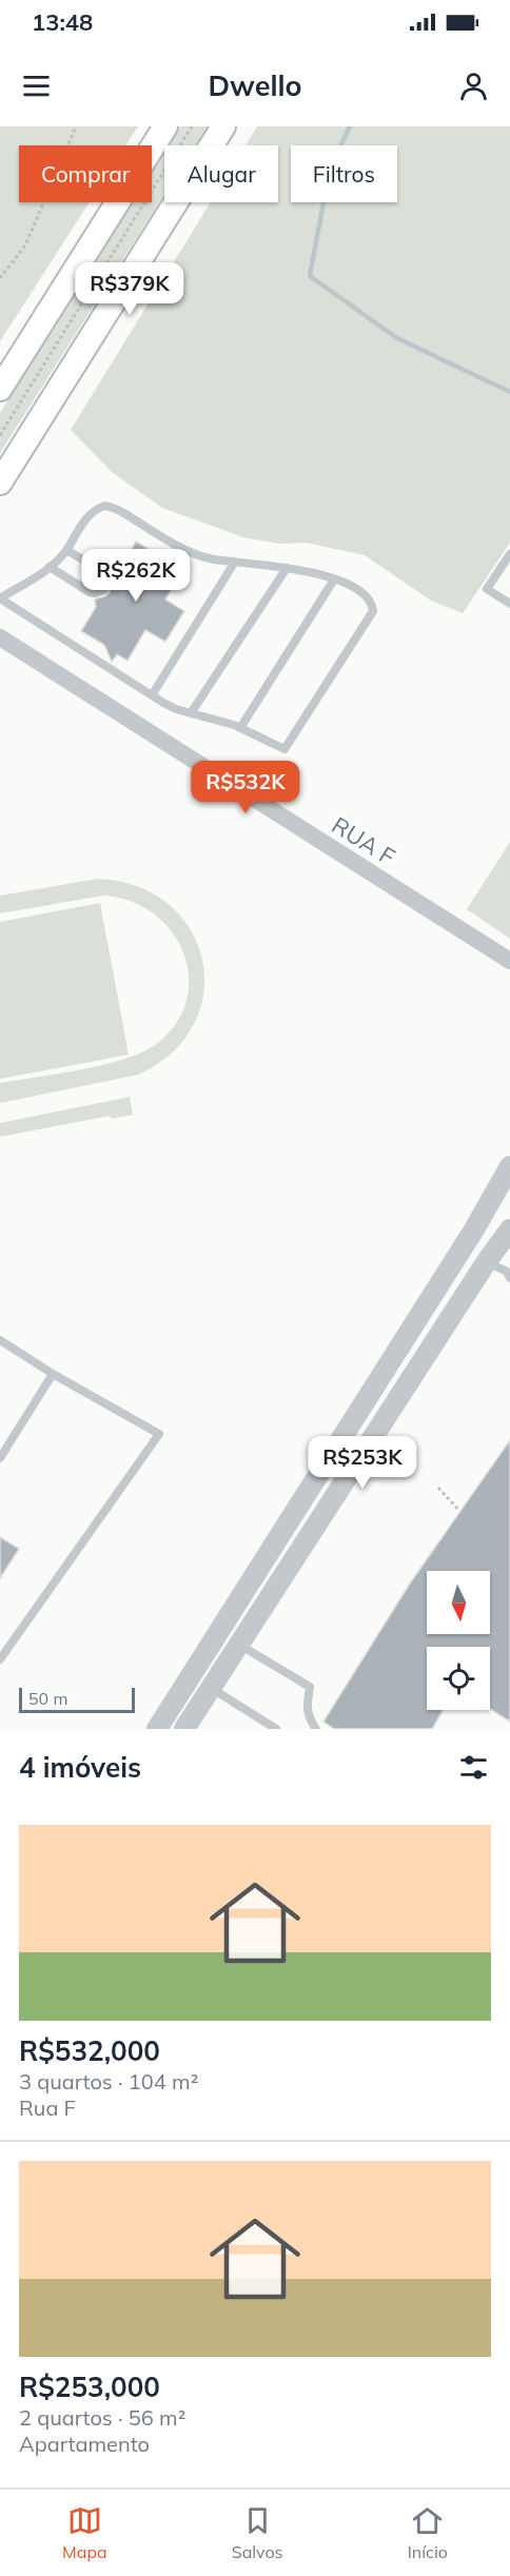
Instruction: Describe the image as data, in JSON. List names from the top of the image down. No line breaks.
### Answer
{"streets":{"street":["RUA F"]},"scale_bar":"50 m","north":"bottom","page":{"status":"13:48","header":"Dwello","chip":["Comprar","Alugar","Filtros"],"price":["R$379K","R$262K","R$532K","R$253K"],"scale":"50 m","heading":"4 imóveis","list":[{"name":"R$532,000","note":"3 quartos · 104 m² · Rua F"},{"name":"R$253,000","note":"2 quartos · 56 m² · Apartamento"}],"tabs":["Mapa","Salvos","Início"]}}
